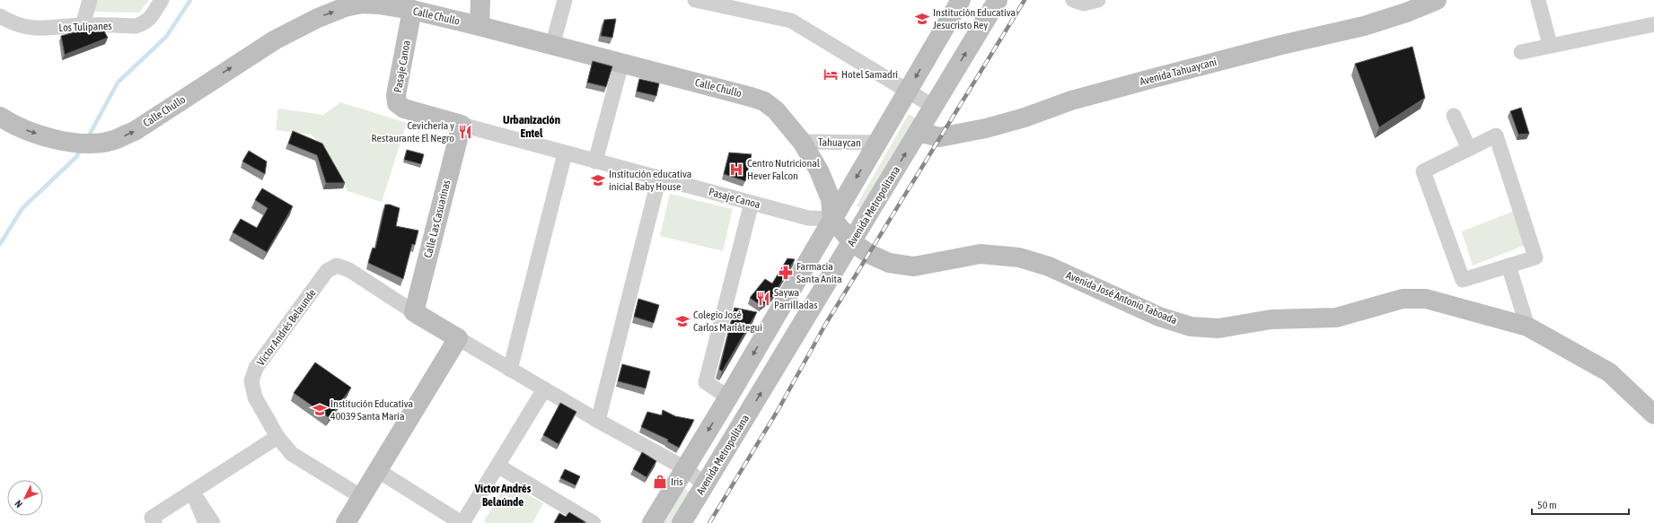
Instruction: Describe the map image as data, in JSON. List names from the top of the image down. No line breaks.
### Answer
{"streets":{"street":["Calle Chullo","Los Tulipanes","Pasaje Canoa","Avenida Tahuaycani","Tahuaycan","Avenida Metropolitana","Calle Las Casuarinas","Avenida José Antonio Taboada","Víctor Andrés Belaunde"]},"crossings":[["Calle Chullo","Pasaje Canoa"],["Calle Chullo","Tahuaycan"],["Calle Chullo","Avenida José Antonio Taboada"],["Pasaje Canoa","Calle Las Casuarinas"],["Pasaje Canoa","Avenida José Antonio Taboada"],["Avenida Tahuaycani","Avenida Metropolitana"],["Avenida Metropolitana","Avenida José Antonio Taboada"],["Calle Las Casuarinas","Víctor Andrés Belaunde"]],"one_way":["Calle Chullo"],"districts":["Urbanización Entel","Víctor Andrés Belaúnde"],"places":{"school or university":["Institución Educativa Jesucristo Rey","Institución educativa inicial Baby House","Colegio José Carlos Mariátegui","Institución Educativa 40039 Santa Maria"],"hotel":["Hotel Samadri"],"restaurant":["Cevichería y Restaurante El Negro","Saywa Parrilladas"],"hospital":["Centro Nutricional Hever Falcon"],"pharmacy":["Farmacia Santa Anita"],"shop":["Iris"]},"scale_bar":"50 m","north":"bottom left"}
